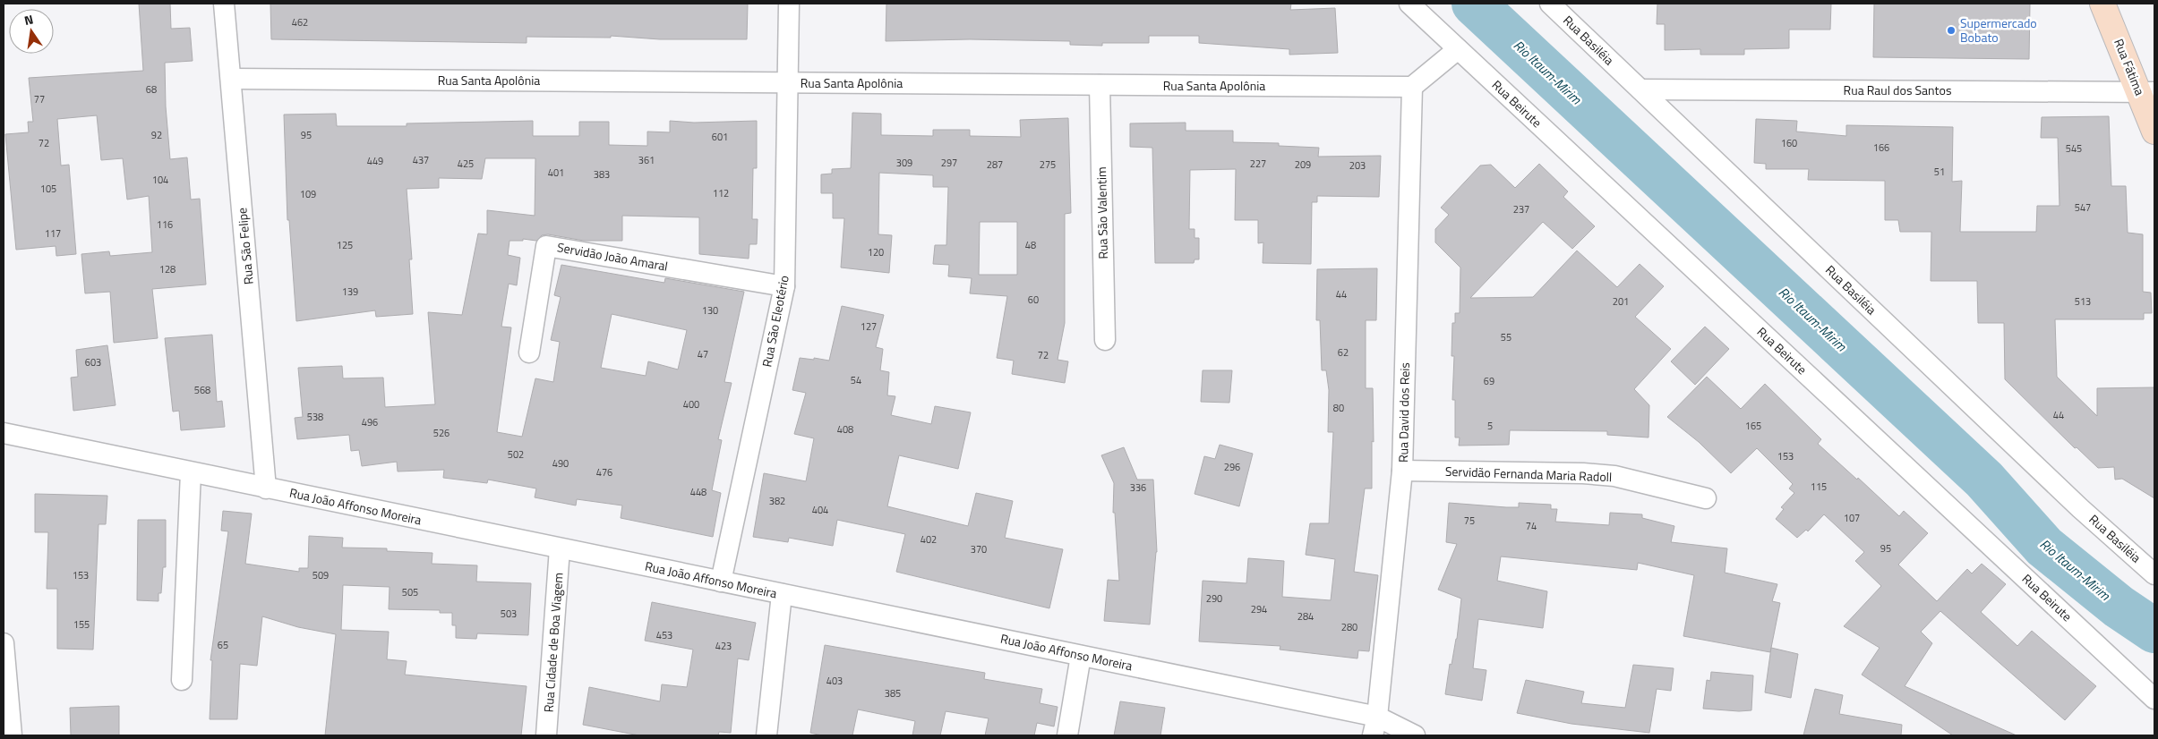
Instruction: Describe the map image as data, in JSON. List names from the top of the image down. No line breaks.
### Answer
{"streets":{"main road":["Rua Fátima"],"street":["Rua Basiléia","Rua Santa Apolônia","Rua Raul dos Santos","Rua Beirute","Rua São Valentim","Rua São Felipe","Servidão João Amaral","Rua São Eleotério","Rua David dos Reis","Servidão Fernanda Maria Radoll","Rua João Affonso Moreira","Rua Cidade de Boa Viagem"]},"crossings":[["Rua Basiléia","Rua Raul dos Santos"],["Rua Fátima","Rua Raul dos Santos"],["Rua Santa Apolônia","Rua São Valentim"],["Rua Santa Apolônia","Rua São Felipe"],["Rua Santa Apolônia","Rua São Eleotério"],["Rua Santa Apolônia","Rua David dos Reis"],["Rua São Felipe","Rua João Affonso Moreira"],["Servidão João Amaral","Rua São Eleotério"],["Rua São Eleotério","Rua João Affonso Moreira"],["Rua David dos Reis","Servidão Fernanda Maria Radoll"],["Rua David dos Reis","Rua João Affonso Moreira"],["Rua João Affonso Moreira","Rua Cidade de Boa Viagem"]],"water":["Rio Itaum-Mirim"],"places":["Supermercado Bobato"],"house_numbers":["462","68","77","92","95","601","72","160","166","545","437","361","449","309","297","425","227","287","275","209","203","51","401","383","104","105","112","109","547","237","116","117","125","48","120","128","139","44","60","201","513","130","127","55","62","47","72","603","54","69","568","400","80","44","538","496","5","165","408","526","502","153","490","296","476","115","336","448","382","404","107","75","74","402","95","370","153","509","505","290","294","503","284","155","280","453","65","423","403","385"],"north":"top"}
